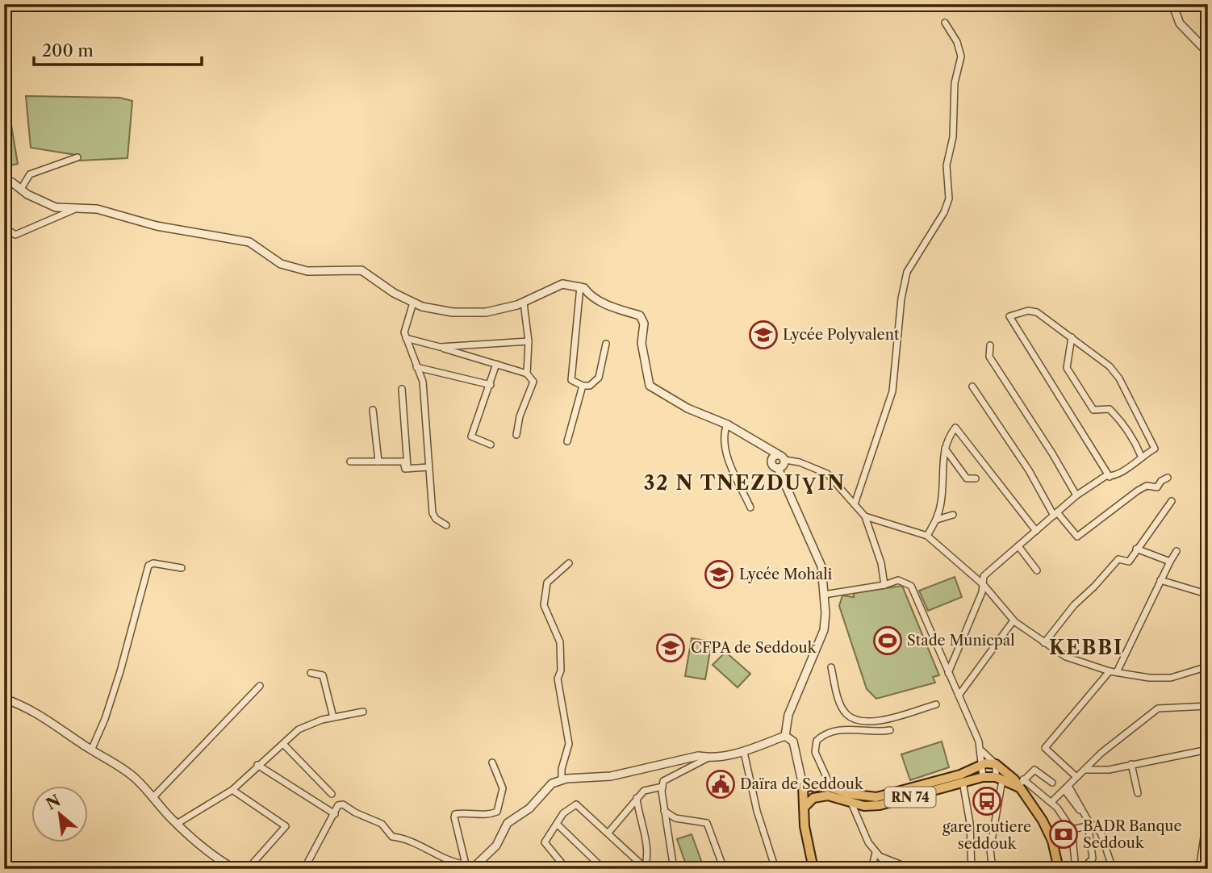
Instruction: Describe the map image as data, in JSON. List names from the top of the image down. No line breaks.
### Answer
{"streets":{"main road":["RN 74"]},"districts":["32 N TNEZDUƔIN","KEBBI"],"places":{"school or university":["Lycée Polyvalent","Lycée Mohali","CFPA de Seddouk"],"sports":["Stade Municpal"],"public building":["Daïra de Seddouk"],"bus stop":["gare routiere seddouk"],"bank":["BADR Banque Seddouk"]},"scale_bar":"200 m","north":"top left"}
